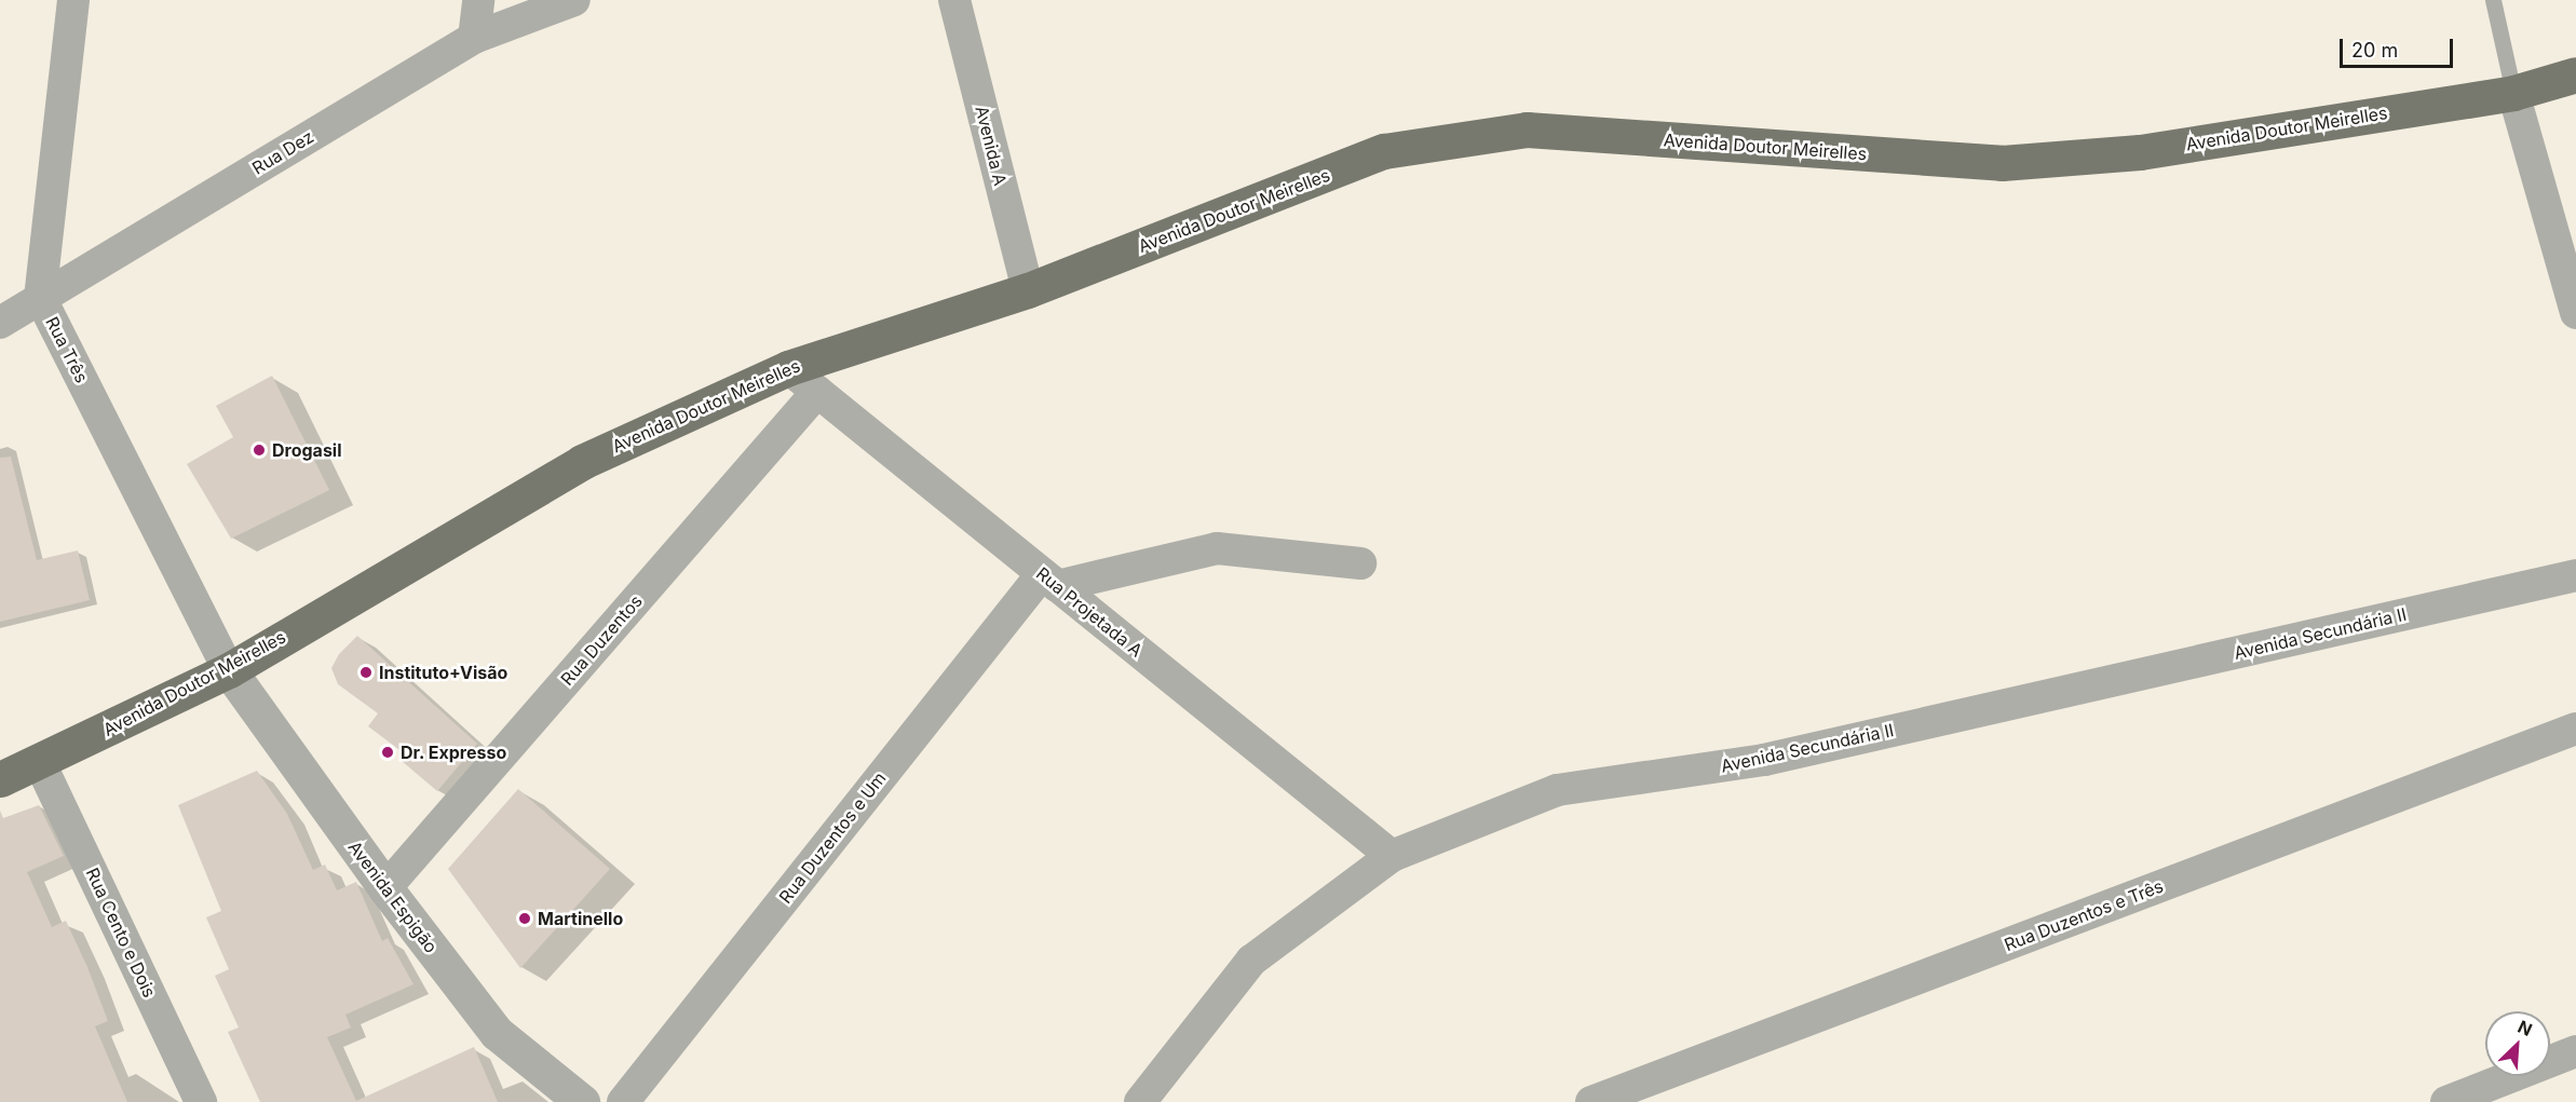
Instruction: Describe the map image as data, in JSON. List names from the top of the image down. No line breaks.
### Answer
{"streets":{"main road":["Avenida Doutor Meirelles"],"street":["Avenida A","Rua Dez","Rua Três","Rua Projetada A","Avenida Secundária II","Rua Duzentos","Rua Duzentos e Um","Avenida Espigão","Rua Duzentos e Três","Rua Cento e Dois"]},"crossings":[["Avenida Doutor Meirelles","Avenida A"],["Avenida Doutor Meirelles","Rua Três"],["Avenida Doutor Meirelles","Rua Projetada A"],["Avenida Doutor Meirelles","Avenida Espigão"],["Avenida Doutor Meirelles","Rua Cento e Dois"],["Rua Dez","Rua Três"],["Rua Três","Avenida Espigão"],["Rua Projetada A","Avenida Secundária II"],["Rua Projetada A","Rua Duzentos"],["Rua Projetada A","Rua Duzentos e Um"],["Rua Duzentos","Avenida Espigão"]],"places":["Drogasil","Instituto+Visão","Dr. Expresso","Martinello"],"scale_bar":"20 m","north":"top right"}
